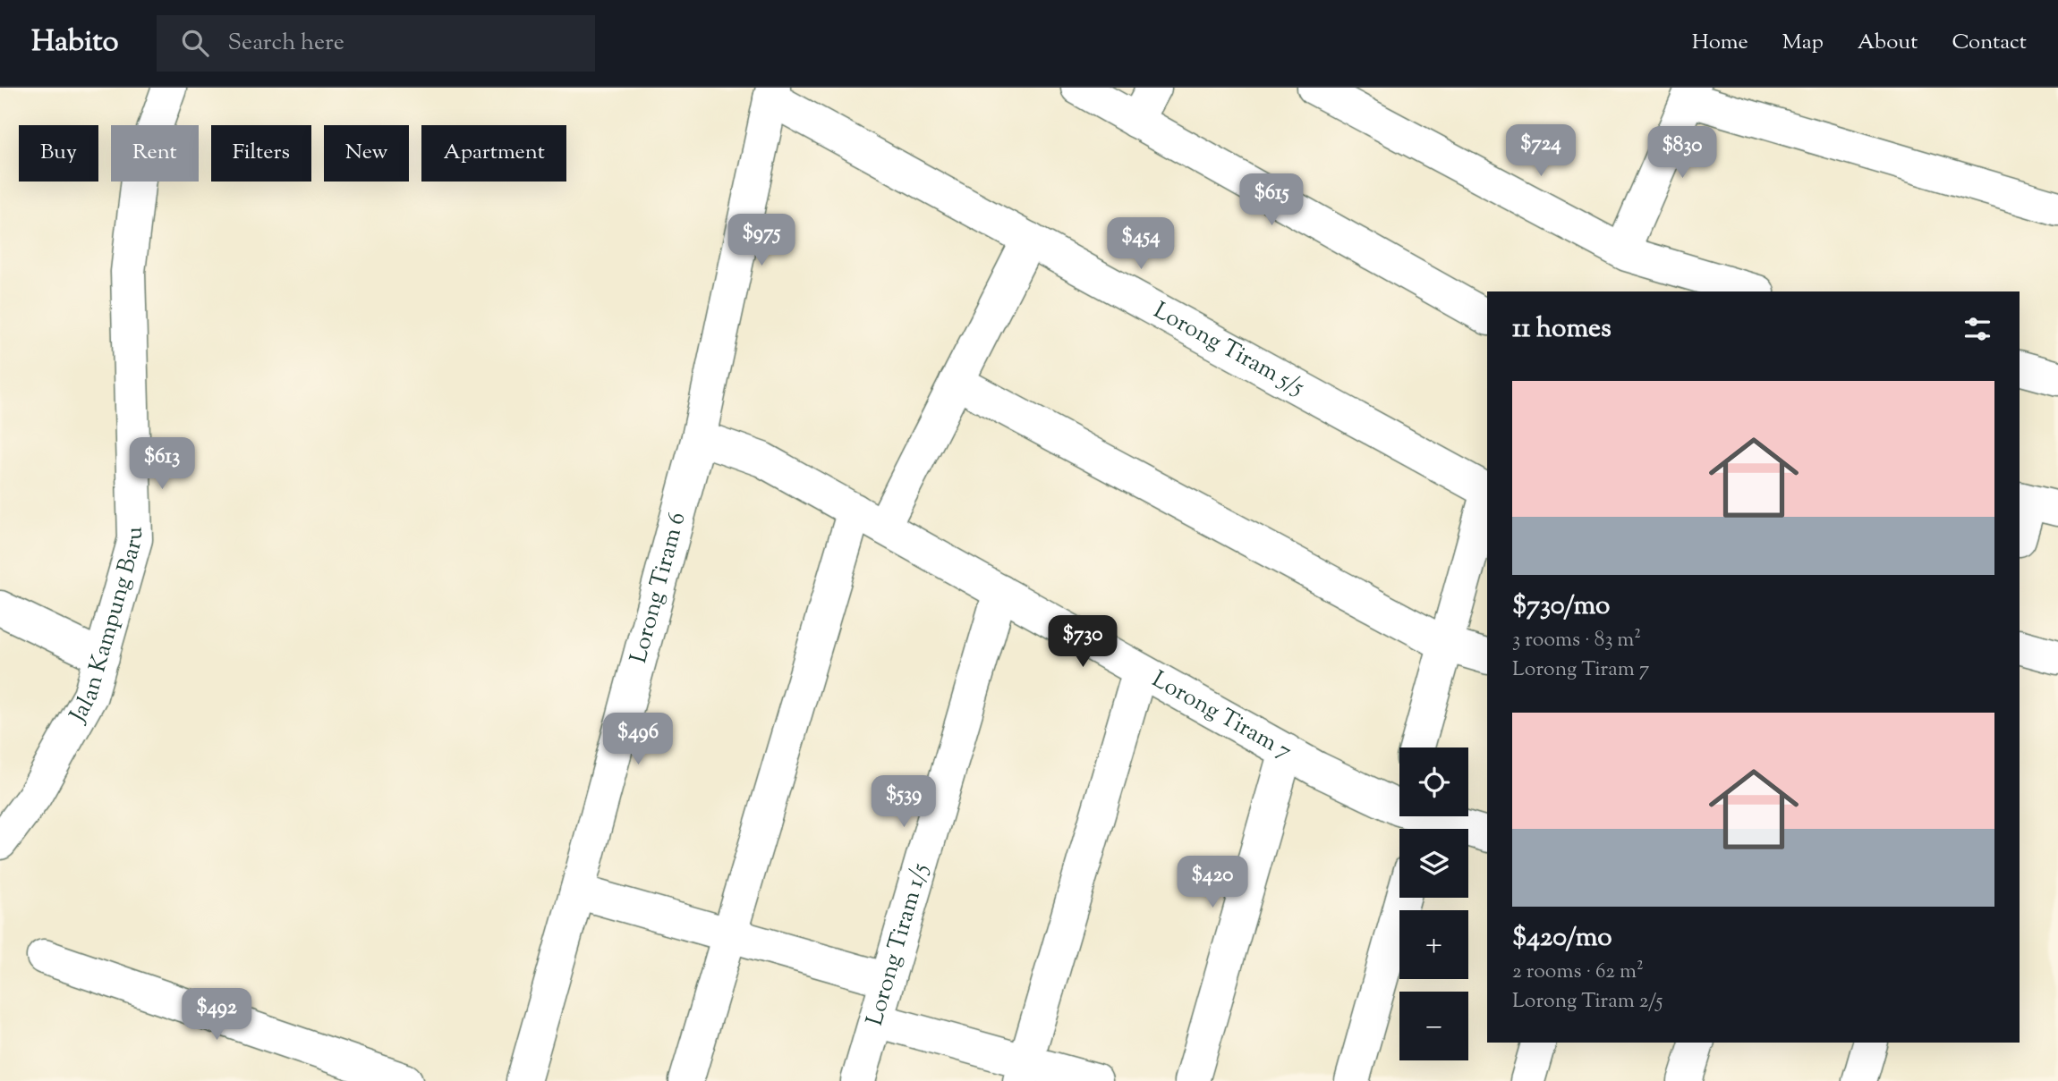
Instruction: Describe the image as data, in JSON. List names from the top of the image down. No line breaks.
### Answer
{"streets":{"street":["Lorong Tiram 5/5","Lorong Tiram 6","Jalan Kampung Baru","Lorong Tiram 7","Lorong Tiram 1/5"]},"crossings":[["Lorong Tiram 5/5","Lorong Tiram 6"],["Lorong Tiram 6","Lorong Tiram 7"],["Lorong Tiram 7","Lorong Tiram 1/5"]],"page":{"header":"Habito","search":"Search here","nav":["Home","Map","About","Contact"],"price":["$724","$830","$615","$975","$454","$613","$730","$496","$539","$420","$492"],"chip":["Buy","Rent","Filters","New","Apartment"],"heading":"11 homes","list":[{"name":"$730/mo","note":"3 rooms · 83 m² · Lorong Tiram 7"},{"name":"$420/mo","note":"2 rooms · 62 m² · Lorong Tiram 2/5"}],"map_buttons":["+","−"]}}
